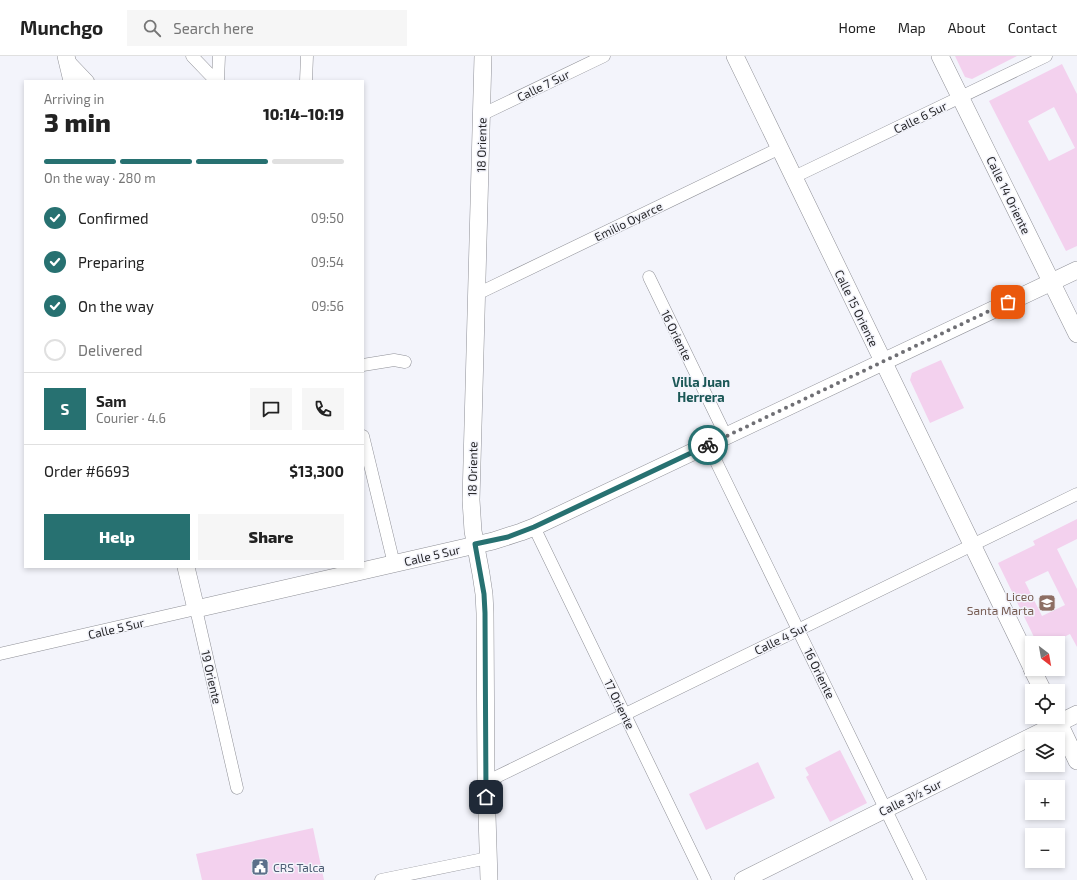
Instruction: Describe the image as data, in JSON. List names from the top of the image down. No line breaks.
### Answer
{"streets":{"street":["Calle 7 Sur","Calle 6 Sur","18 Oriente","Calle 14 Oriente","Emilio Oyarce","Calle 15 Oriente","16 Oriente","Calle 5 Sur","Calle 4 Sur","19 Oriente","17 Oriente","Calle 3½ Sur"]},"crossings":[["Calle 7 Sur","18 Oriente"],["Calle 6 Sur","Calle 14 Oriente"],["Calle 6 Sur","Calle 15 Oriente"],["18 Oriente","Emilio Oyarce"],["18 Oriente","Calle 5 Sur"],["18 Oriente","Calle 4 Sur"],["Calle 14 Oriente","Calle 5 Sur"],["Emilio Oyarce","Calle 15 Oriente"],["Calle 15 Oriente","Calle 5 Sur"],["Calle 15 Oriente","Calle 4 Sur"],["16 Oriente","Calle 5 Sur"],["16 Oriente","Calle 4 Sur"],["16 Oriente","Calle 3½ Sur"],["Calle 5 Sur","19 Oriente"],["Calle 5 Sur","17 Oriente"],["Calle 4 Sur","17 Oriente"]],"districts":["Villa Juan Herrera"],"places":{"school or university":["Liceo Santa Marta"],"public building":["CRS Talca"]},"north":"bottom right","page":{"header":"Munchgo","search":"Search here","nav":["Home","Map","About","Contact"],"heading":["3 min","Arriving in","10:14–10:19"],"panel":["Sam","Courier · 4.6","Order #6693","$13,300"],"bar":"On the way · 280 m","list":[["Confirmed","09:50"],["Preparing","09:54"],["On the way","09:56"],"Delivered"],"round":"S","buttons":["Help","Share"],"map_buttons":["+","−"]}}
